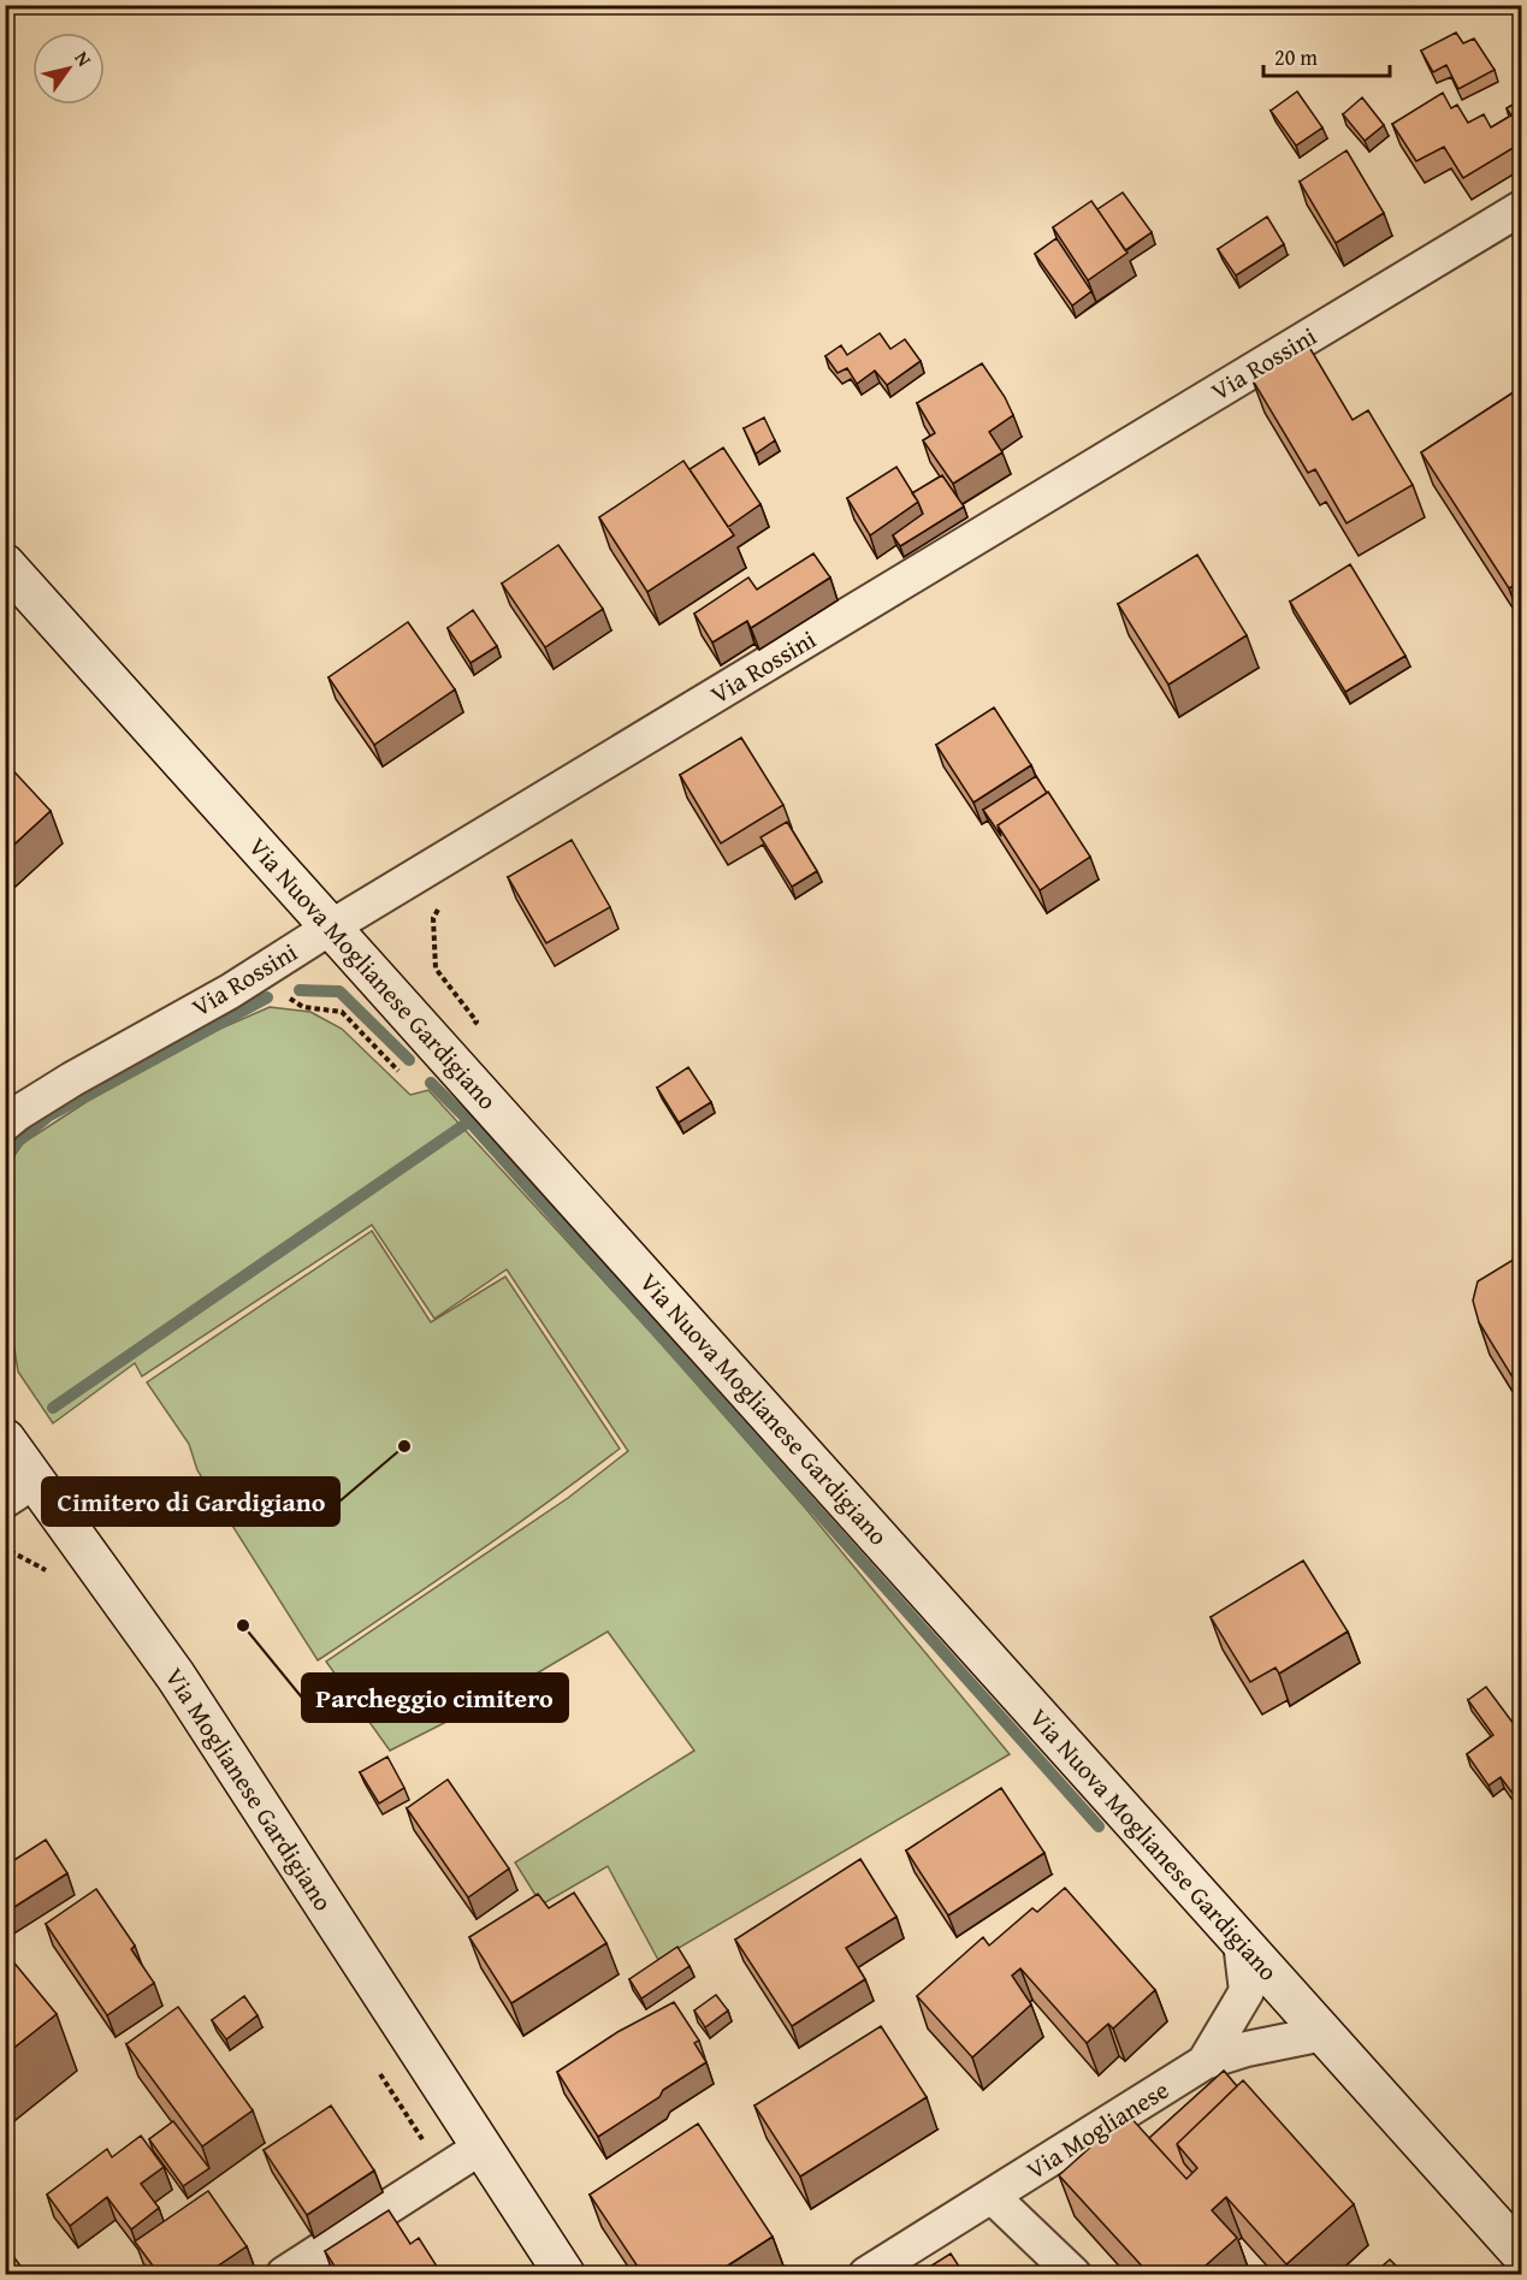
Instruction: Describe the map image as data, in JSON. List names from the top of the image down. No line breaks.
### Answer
{"streets":{"main road":["Via Nuova Moglianese Gardigiano","Via Moglianese Gardigiano"],"street":["Via Rossini","Via Moglianese"]},"crossings":[["Via Rossini","Via Nuova Moglianese Gardigiano"],["Via Nuova Moglianese Gardigiano","Via Moglianese"]],"places":["Cimitero di Gardigiano","Parcheggio cimitero"],"scale_bar":"20 m","north":"top right"}
